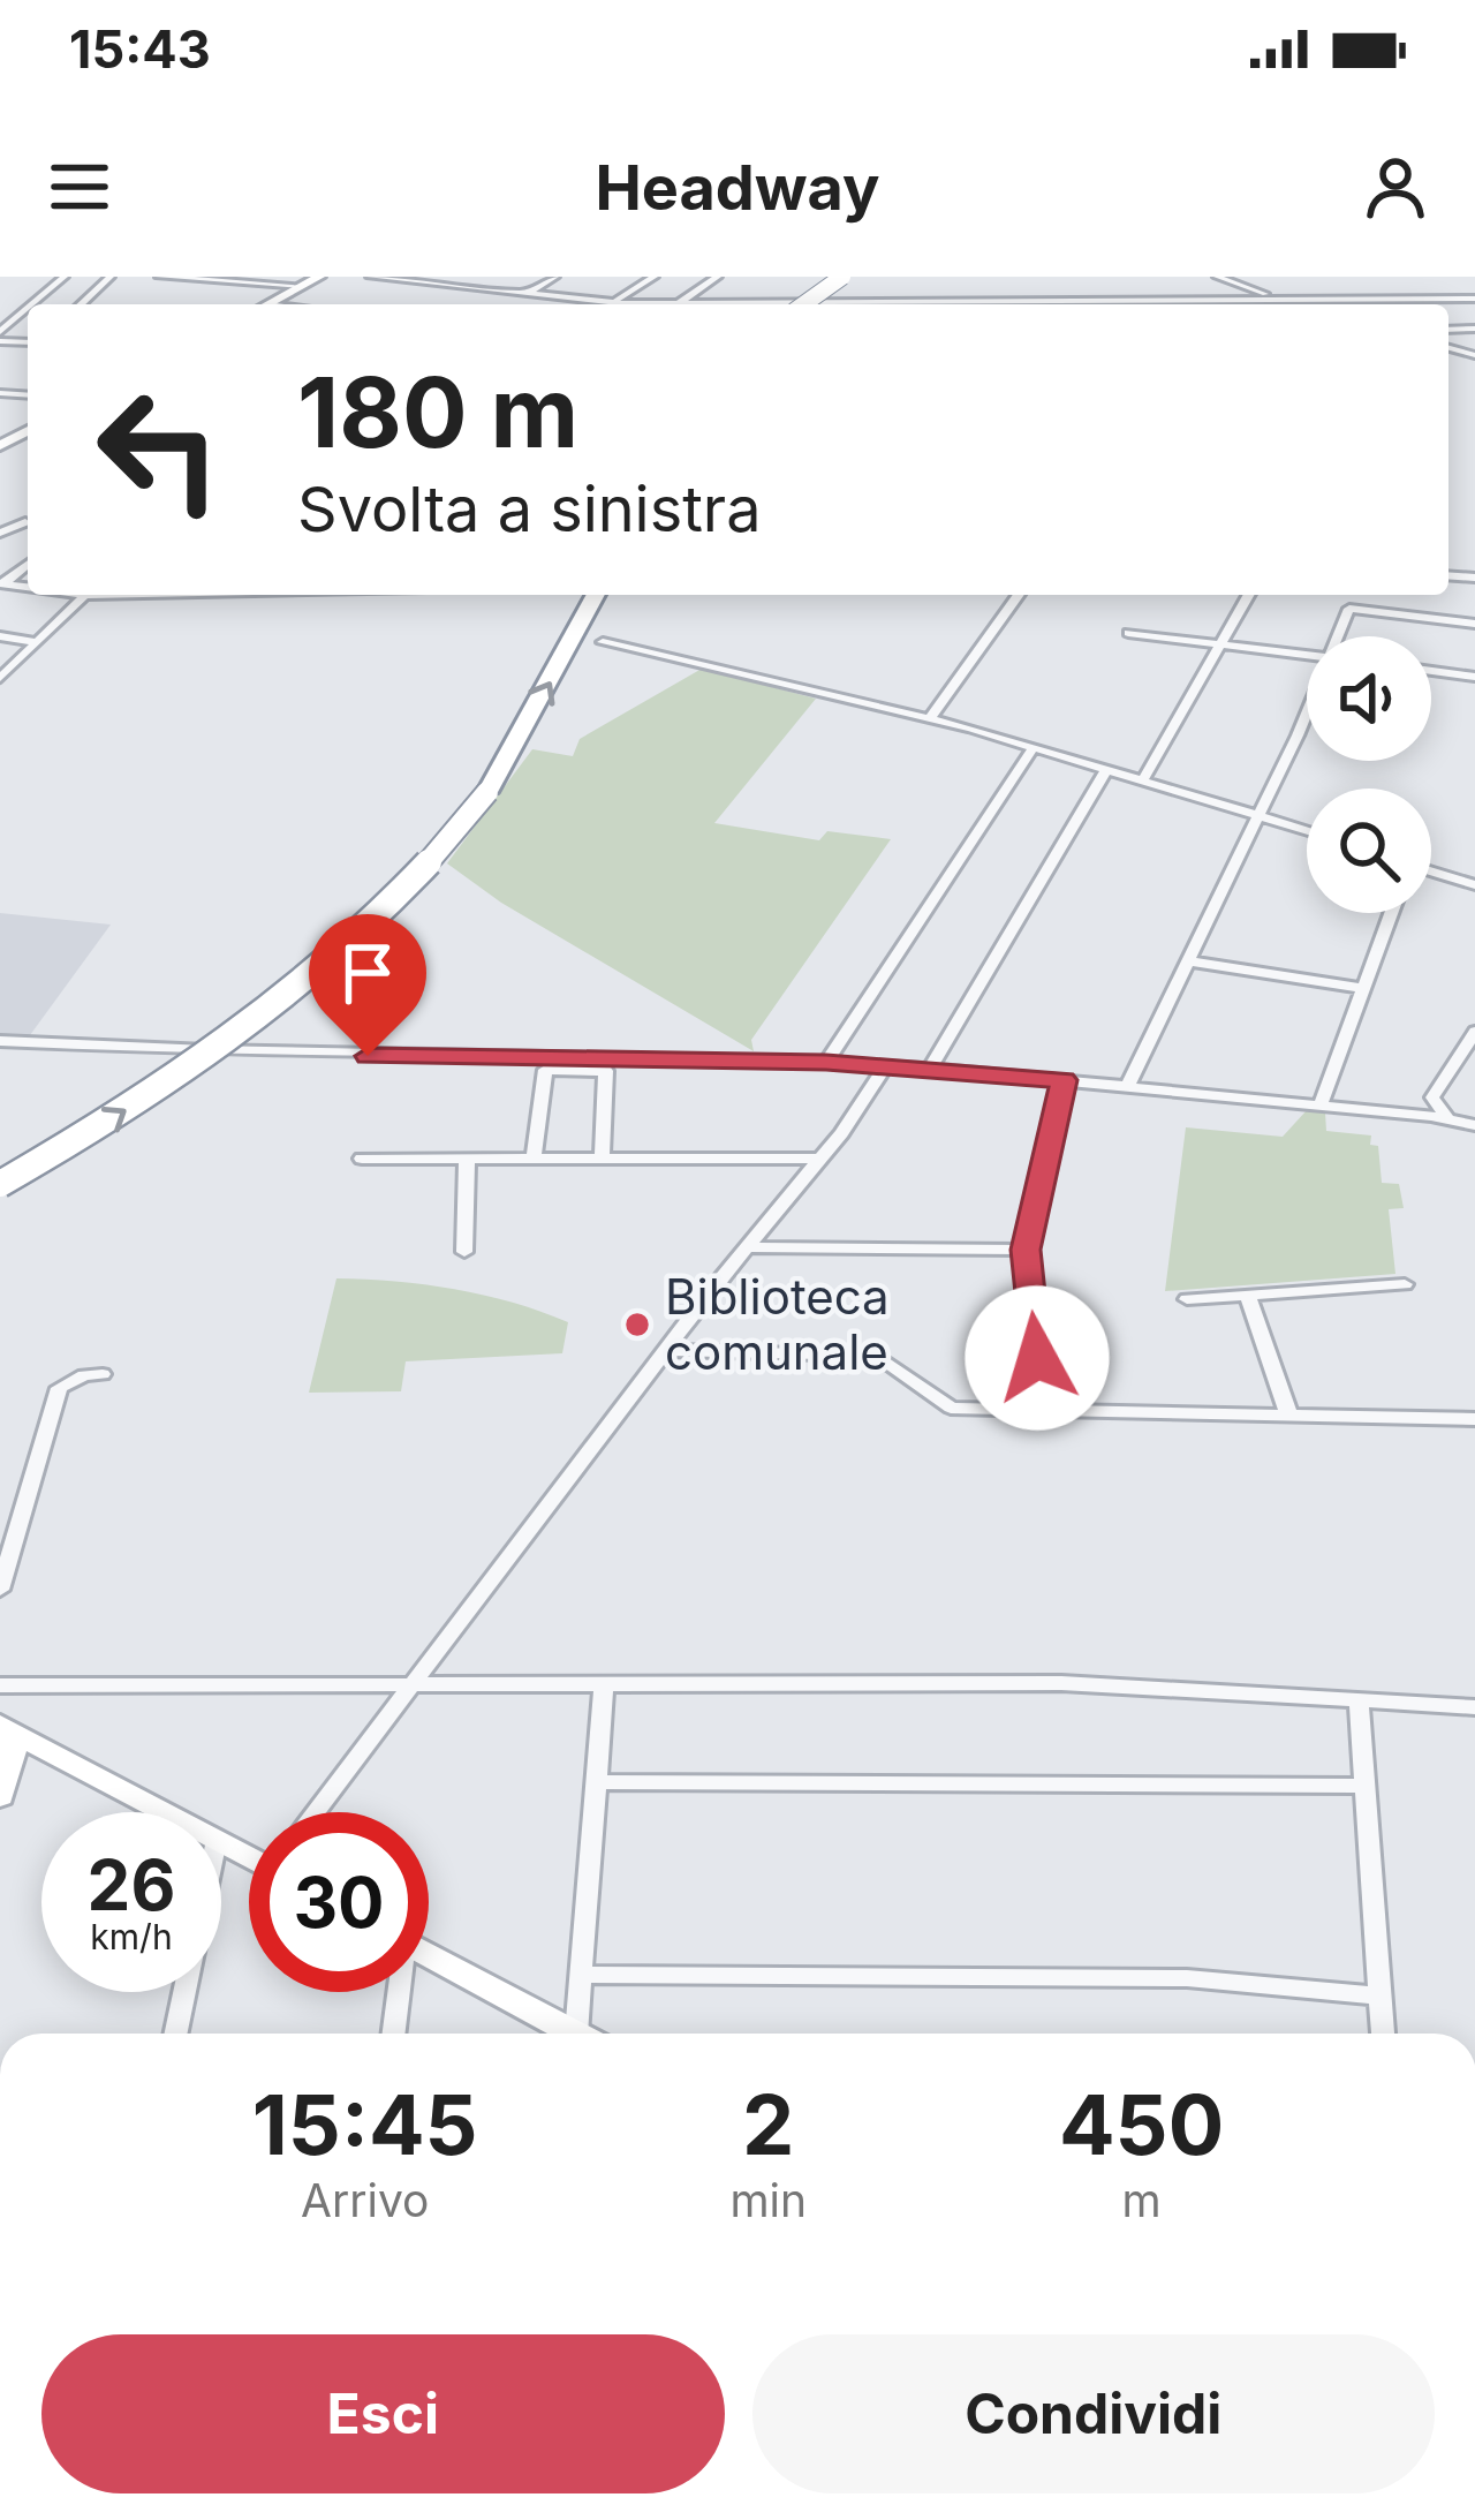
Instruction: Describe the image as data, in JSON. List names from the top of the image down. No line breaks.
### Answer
{"places":["Biblioteca comunale"],"page":{"status":"15:43","header":"Headway","turn":["180 m","Svolta a sinistra"],"speed":"26 km/h","limit":"30","eta":["15:45","Arrivo","2","min","450","m"],"buttons":["Esci","Condividi"]}}
